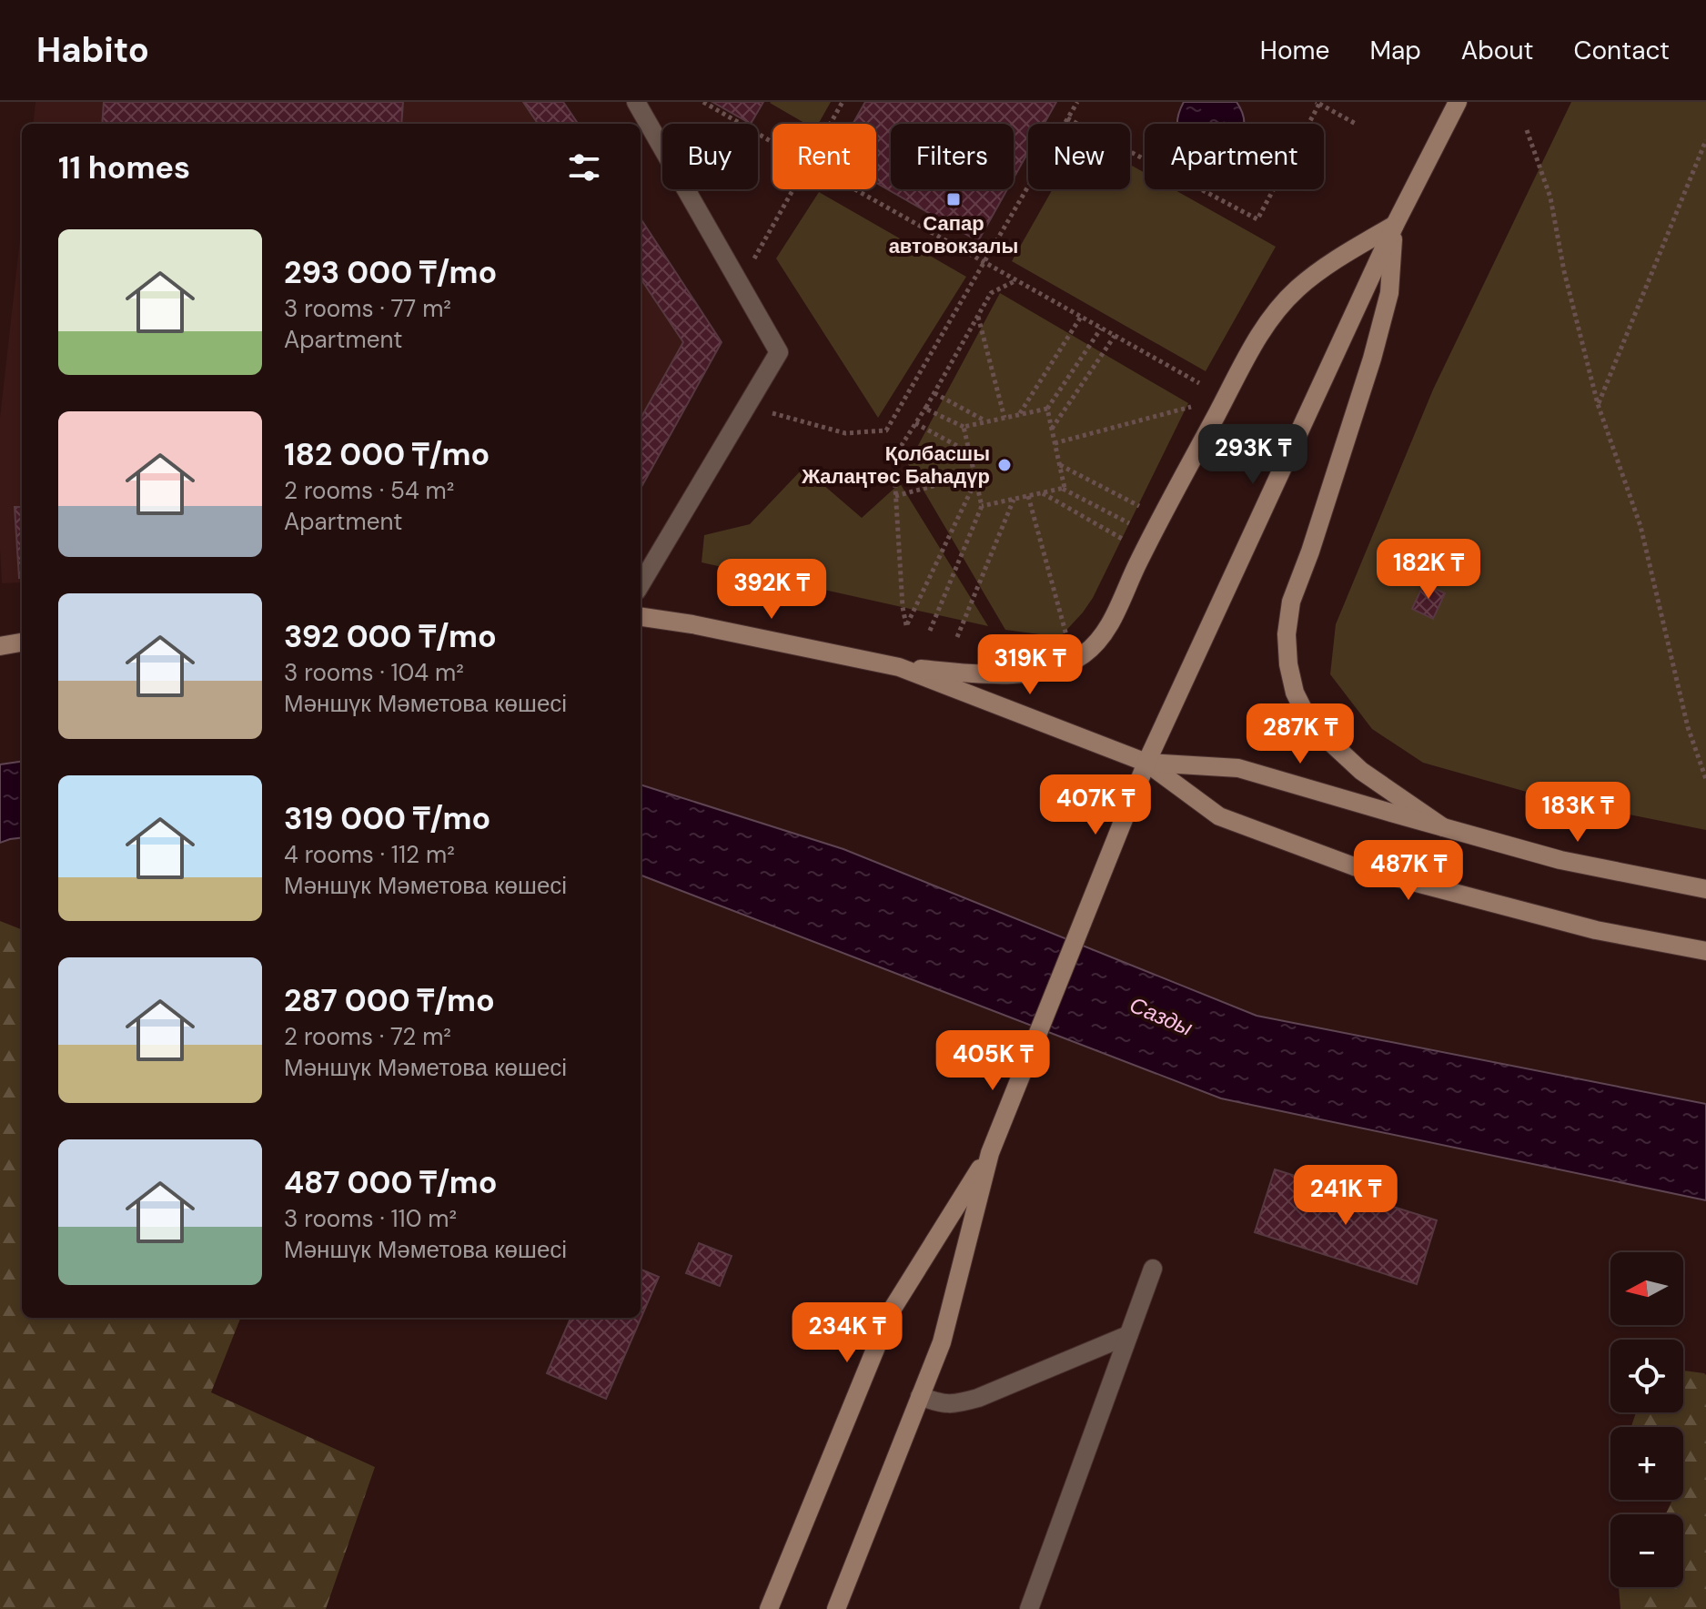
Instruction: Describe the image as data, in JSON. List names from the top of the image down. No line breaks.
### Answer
{"water":["Сазды"],"places":{"transit":["Сапар автовокзалы"],"other":["Қолбасшы Жалаңтөс Баһадүр"]},"north":"left","page":{"header":"Habito","nav":["Home","Map","About","Contact"],"chip":["Buy","Rent","Filters","New","Apartment"],"heading":"11 homes","list":[{"name":"293 000 ₸/mo","note":"3 rooms · 77 m² · Apartment"},{"name":"182 000 ₸/mo","note":"2 rooms · 54 m² · Apartment"},{"name":"392 000 ₸/mo","note":"3 rooms · 104 m² · Мәншүк Мәметова көшесі"},{"name":"319 000 ₸/mo","note":"4 rooms · 112 m² · Мәншүк Мәметова көшесі"},{"name":"287 000 ₸/mo","note":"2 rooms · 72 m² · Мәншүк Мәметова көшесі"},{"name":"487 000 ₸/mo","note":"3 rooms · 110 m² · Мәншүк Мәметова көшесі"}],"price":["293K ₸","182K ₸","392K ₸","319K ₸","287K ₸","407K ₸","183K ₸","487K ₸","405K ₸","241K ₸","234K ₸"],"map_buttons":["+","−"]}}
